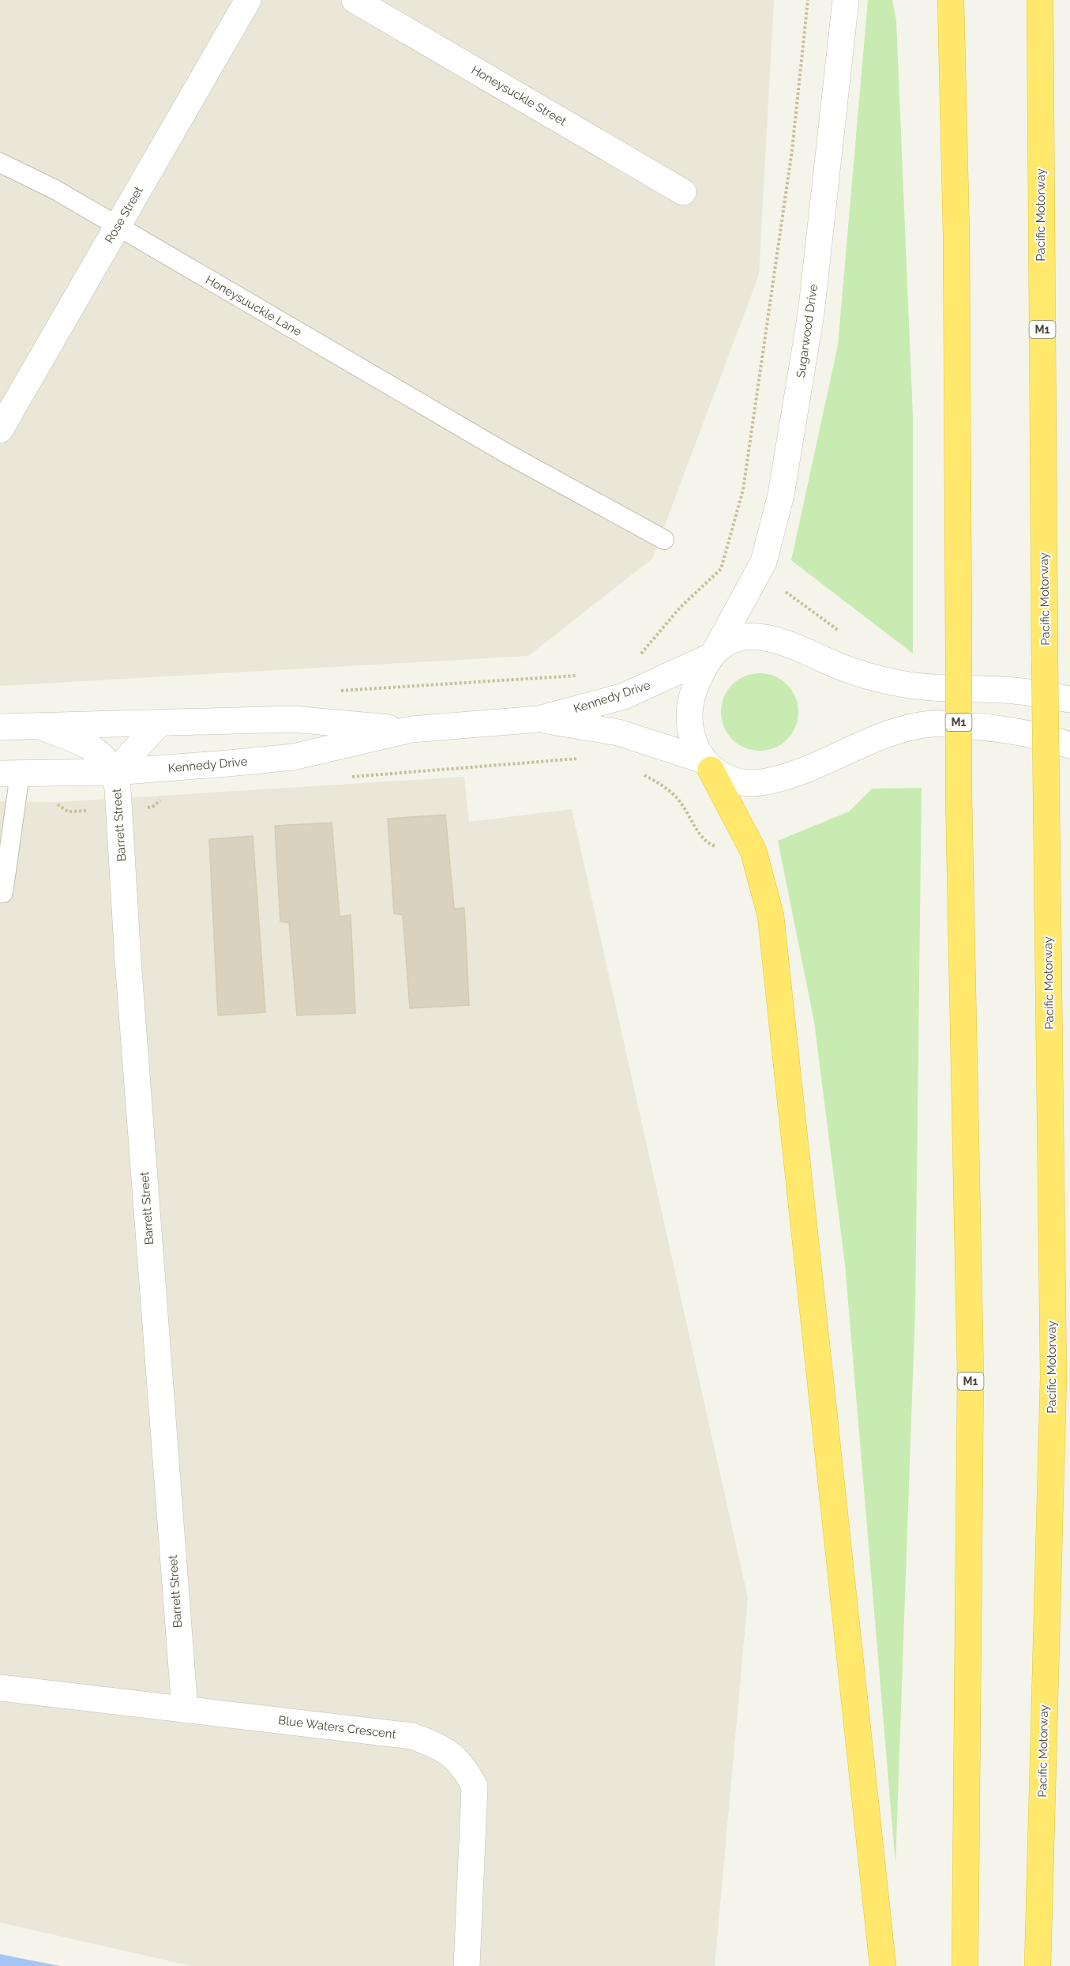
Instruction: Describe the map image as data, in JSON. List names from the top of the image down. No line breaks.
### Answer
{"streets":{"highway":["Pacific Motorway","M1"],"street":["Honeysuckle Street","Rose Street","Sugarwood Drive","Kennedy Drive","Barrett Street","Blue Waters Crescent"],"lane":["Honeysuuckle Lane"]},"crossings":[["Rose Street","Honeysuuckle Lane"],["Sugarwood Drive","Kennedy Drive"],["Kennedy Drive","Barrett Street"],["Barrett Street","Blue Waters Crescent"]]}
